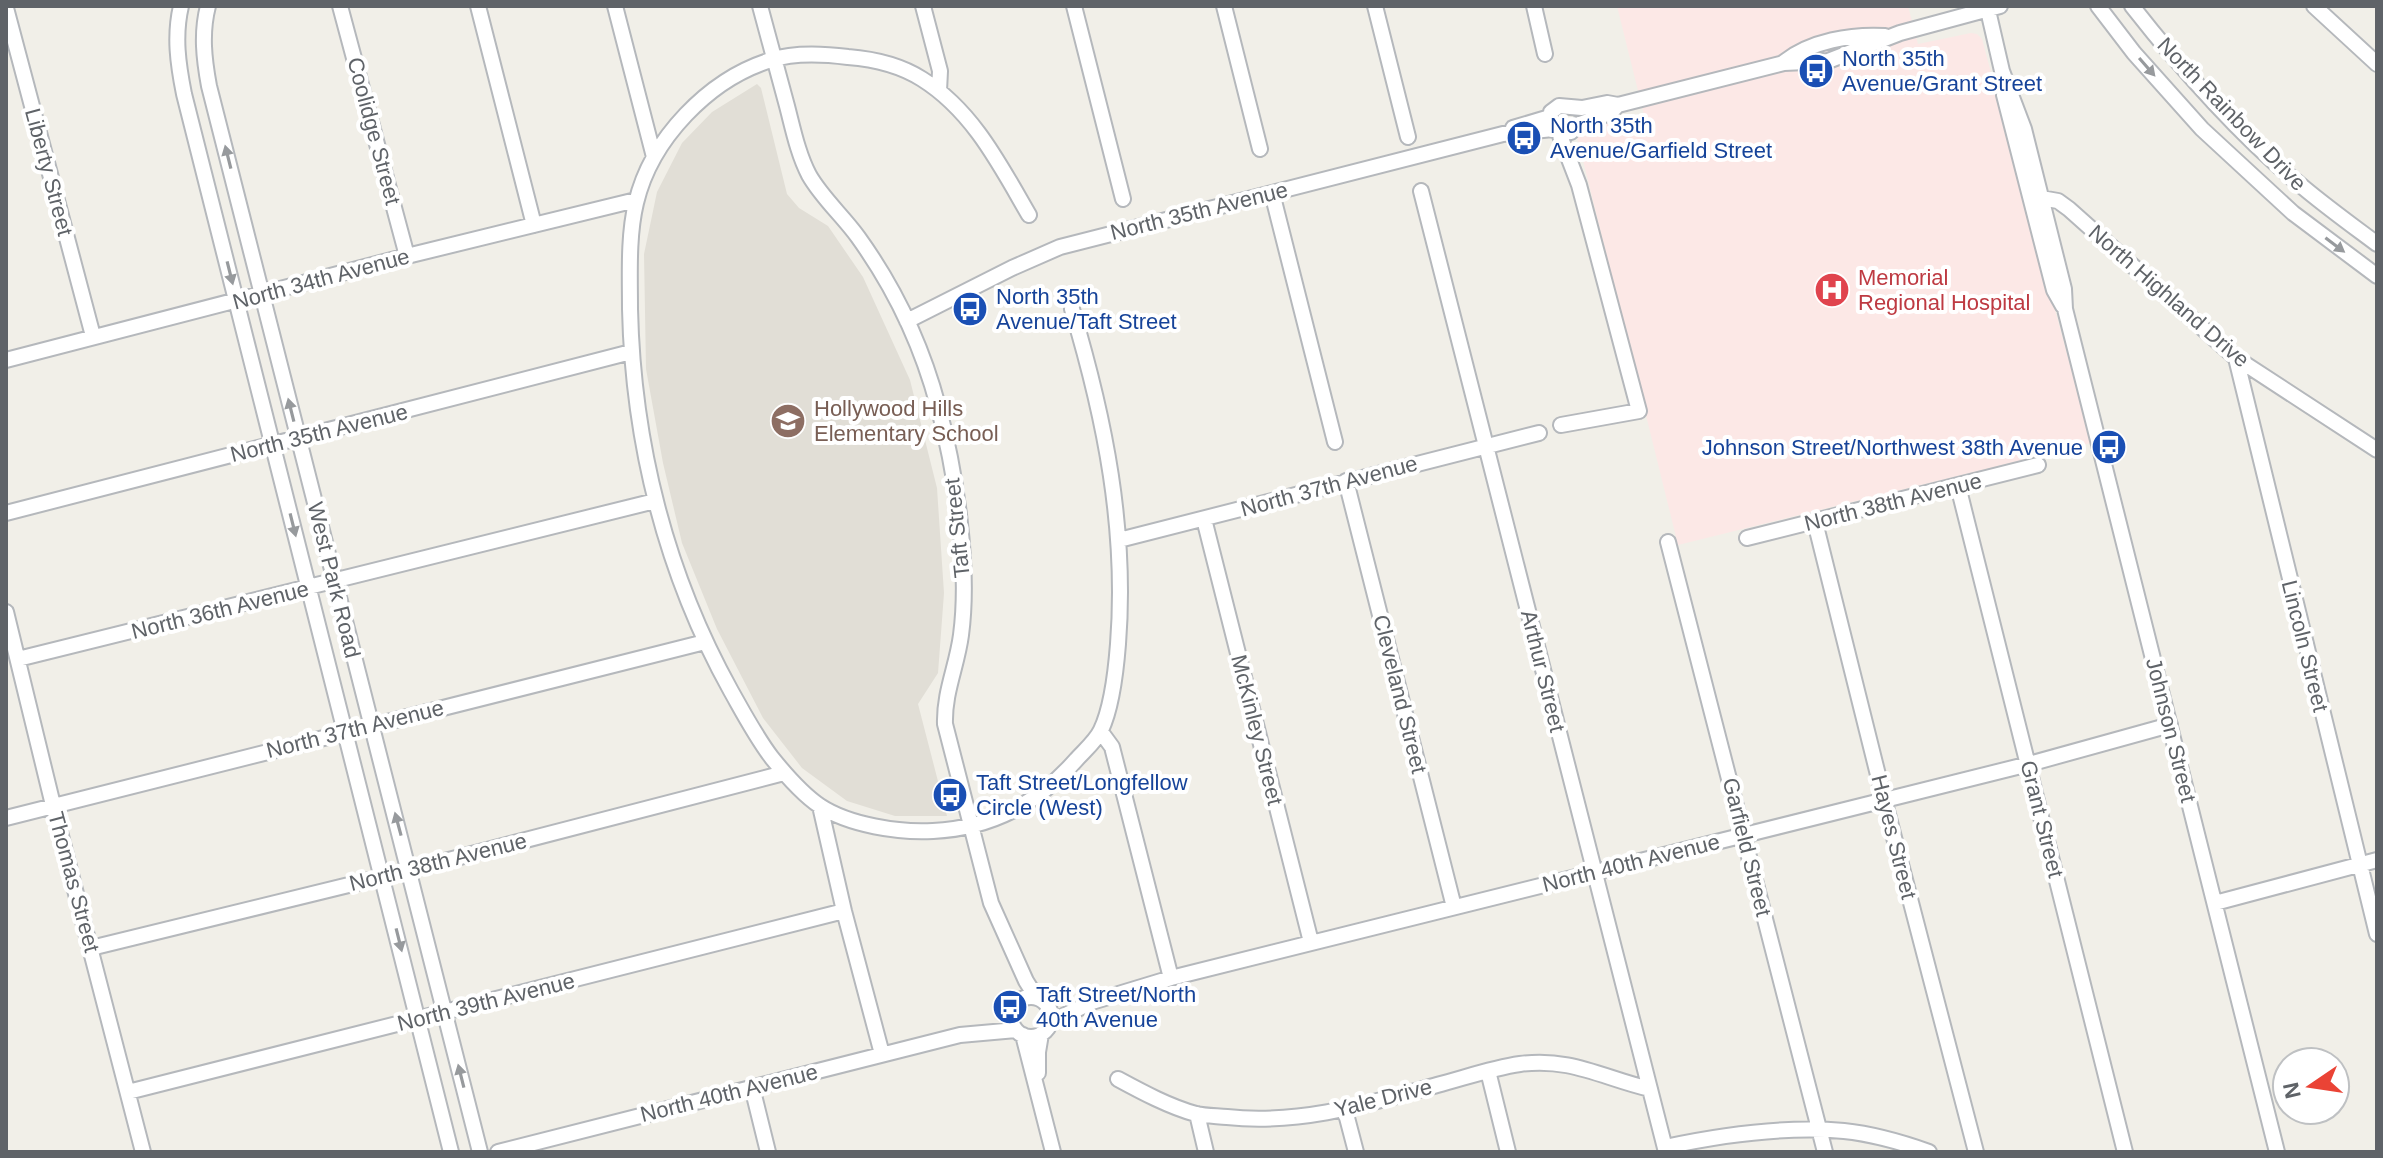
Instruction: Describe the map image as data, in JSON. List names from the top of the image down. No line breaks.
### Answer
{"streets":{"street":["North Rainbow Drive","Coolidge Street","Liberty Street","North 35th Avenue","North 34th Avenue","North Highland Drive","North 37th Avenue","North 38th Avenue","Taft Street","West Park Road","North 36th Avenue","Lincoln Street","Arthur Street","Cleveland Street","McKinley Street","Johnson Street","Grant Street","Hayes Street","Garfield Street","North 40th Avenue","Thomas Street","North 39th Avenue","Yale Drive"]},"crossings":[["Coolidge Street","North 34th Avenue"],["Liberty Street","North 34th Avenue"],["North 35th Avenue","Taft Street"],["North 35th Avenue","West Park Road"],["North 35th Avenue","Johnson Street"],["North 34th Avenue","West Park Road"],["North Highland Drive","Lincoln Street"],["North Highland Drive","Johnson Street"],["North 37th Avenue","West Park Road"],["North 37th Avenue","Arthur Street"],["North 37th Avenue","Cleveland Street"],["North 37th Avenue","McKinley Street"],["North 37th Avenue","Thomas Street"],["North 38th Avenue","West Park Road"],["North 38th Avenue","Grant Street"],["North 38th Avenue","Hayes Street"],["North 38th Avenue","Thomas Street"],["Taft Street","North 40th Avenue"],["West Park Road","North 36th Avenue"],["West Park Road","North 39th Avenue"],["North 36th Avenue","Thomas Street"],["Arthur Street","North 40th Avenue"],["Arthur Street","Yale Drive"],["Cleveland Street","North 40th Avenue"],["McKinley Street","North 40th Avenue"],["Johnson Street","North 40th Avenue"],["Grant Street","North 40th Avenue"],["Hayes Street","North 40th Avenue"],["Garfield Street","North 40th Avenue"],["Thomas Street","North 39th Avenue"]],"places":{"bus stop":["North 35th Avenue/Grant Street","North 35th Avenue/Garfield Street","North 35th Avenue/Taft Street","Johnson Street/Northwest 38th Avenue","Taft Street/Longfellow Circle (West)","Taft Street/North 40th Avenue"],"hospital":["Memorial Regional Hospital"],"school or university":["Hollywood Hills Elementary School"]},"north":"left"}
